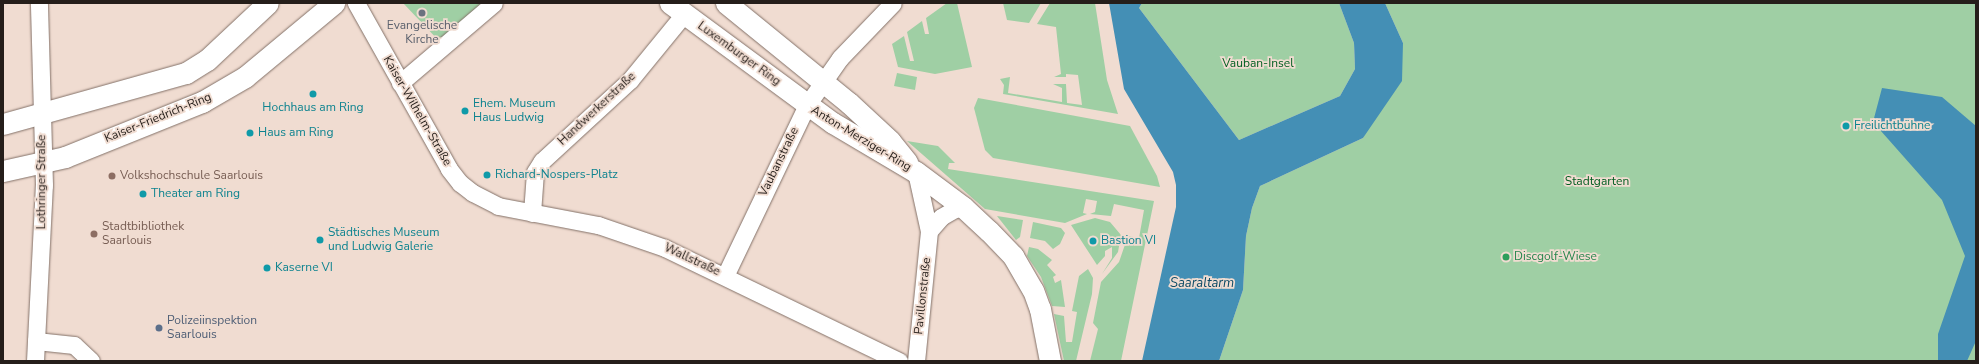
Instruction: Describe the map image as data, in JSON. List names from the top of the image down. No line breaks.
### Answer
{"streets":{"street":["Luxemburger Ring","Handwerkerstraße","Kaiser-Wilhelm-Straße","Kaiser-Friedrich-Ring","Anton-Merziger-Ring","Vaubanstraße","Lothringer Straße","Wallstraße","Pavillonstraße"]},"crossings":[["Luxemburger Ring","Handwerkerstraße"],["Luxemburger Ring","Anton-Merziger-Ring"],["Luxemburger Ring","Vaubanstraße"],["Handwerkerstraße","Wallstraße"],["Kaiser-Wilhelm-Straße","Wallstraße"],["Kaiser-Friedrich-Ring","Lothringer Straße"],["Anton-Merziger-Ring","Vaubanstraße"],["Anton-Merziger-Ring","Pavillonstraße"],["Vaubanstraße","Wallstraße"]],"water":["Saaraltarm"],"parks":["Vauban-Insel","Stadtgarten"],"places":["Evangelische Kirche","Hochhaus am Ring","Ehem. Museum Haus Ludwig","Freilichtbühne","Haus am Ring","Richard-Nospers-Platz","Volkshochschule Saarlouis","Theater am Ring","Stadtbibliothek Saarlouis","Städtisches Museum und Ludwig Galerie","Bastion VI","Discgolf-Wiese","Kaserne VI","Polizeiinspektion Saarlouis"]}
